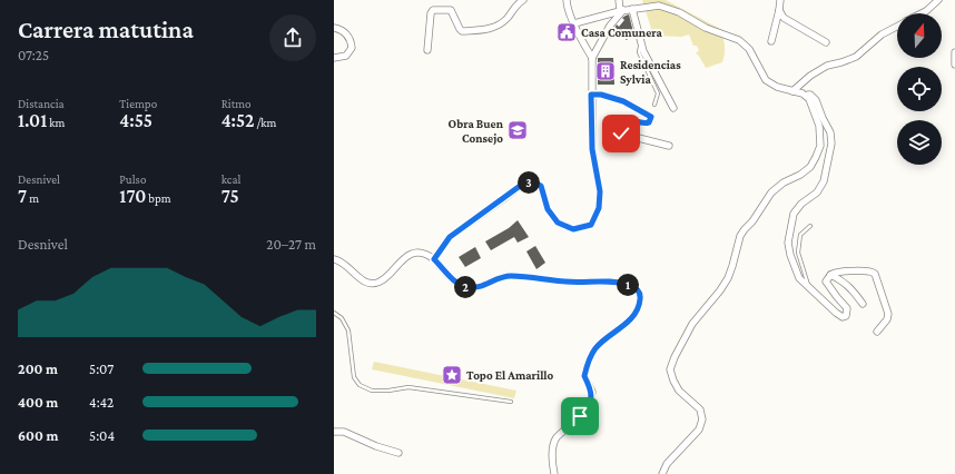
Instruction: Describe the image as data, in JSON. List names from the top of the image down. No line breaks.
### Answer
{"places":{"public building":["Casa Comunera"],"building":["Residencias Sylvia"],"school or university":["Obra Buen Consejo"],"place":["Topo El Amarillo"]},"north":"top","page":{"heading":["Carrera matutina","07:25"],"stats":[["Distancia","1.01 km"],["Tiempo","4:55"],["Ritmo","4:52 /km"],["Desnivel","7 m"],["Pulso","170 bpm"],["kcal","75"]],"pins":["3","1","2"],"chart":["Desnivel","20–27 m"],"list":[{"name":"200 m","note":"5:07"},{"name":"400 m","note":"4:42"},{"name":"600 m","note":"5:04"}]}}
